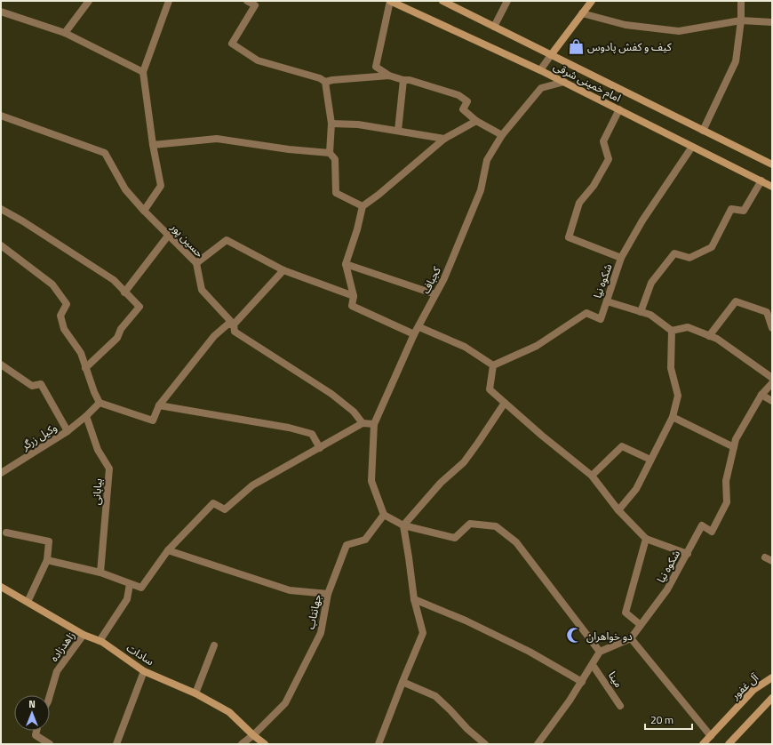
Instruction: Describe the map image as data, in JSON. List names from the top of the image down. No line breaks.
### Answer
{"streets":{"main road":["امام خمینی شرقی","سادات","آل غفور"],"street":["حسین پور","کجباف","شکوه نیا","وکیل زرگر","بیابانی","جهانتاب","زاهدزاده","مینا"]},"crossings":[["امام خمینی شرقی","کجباف"],["امام خمینی شرقی","شکوه نیا"],["کجباف","جهانتاب"],["وکیل زرگر","بیابانی"],["جهانتاب","سادات"],["زاهدزاده","سادات"]],"places":{"shop":["کیف و کفش پادوس"],"mosque":["دو خواهران"]},"scale_bar":"20 m","north":"top"}
